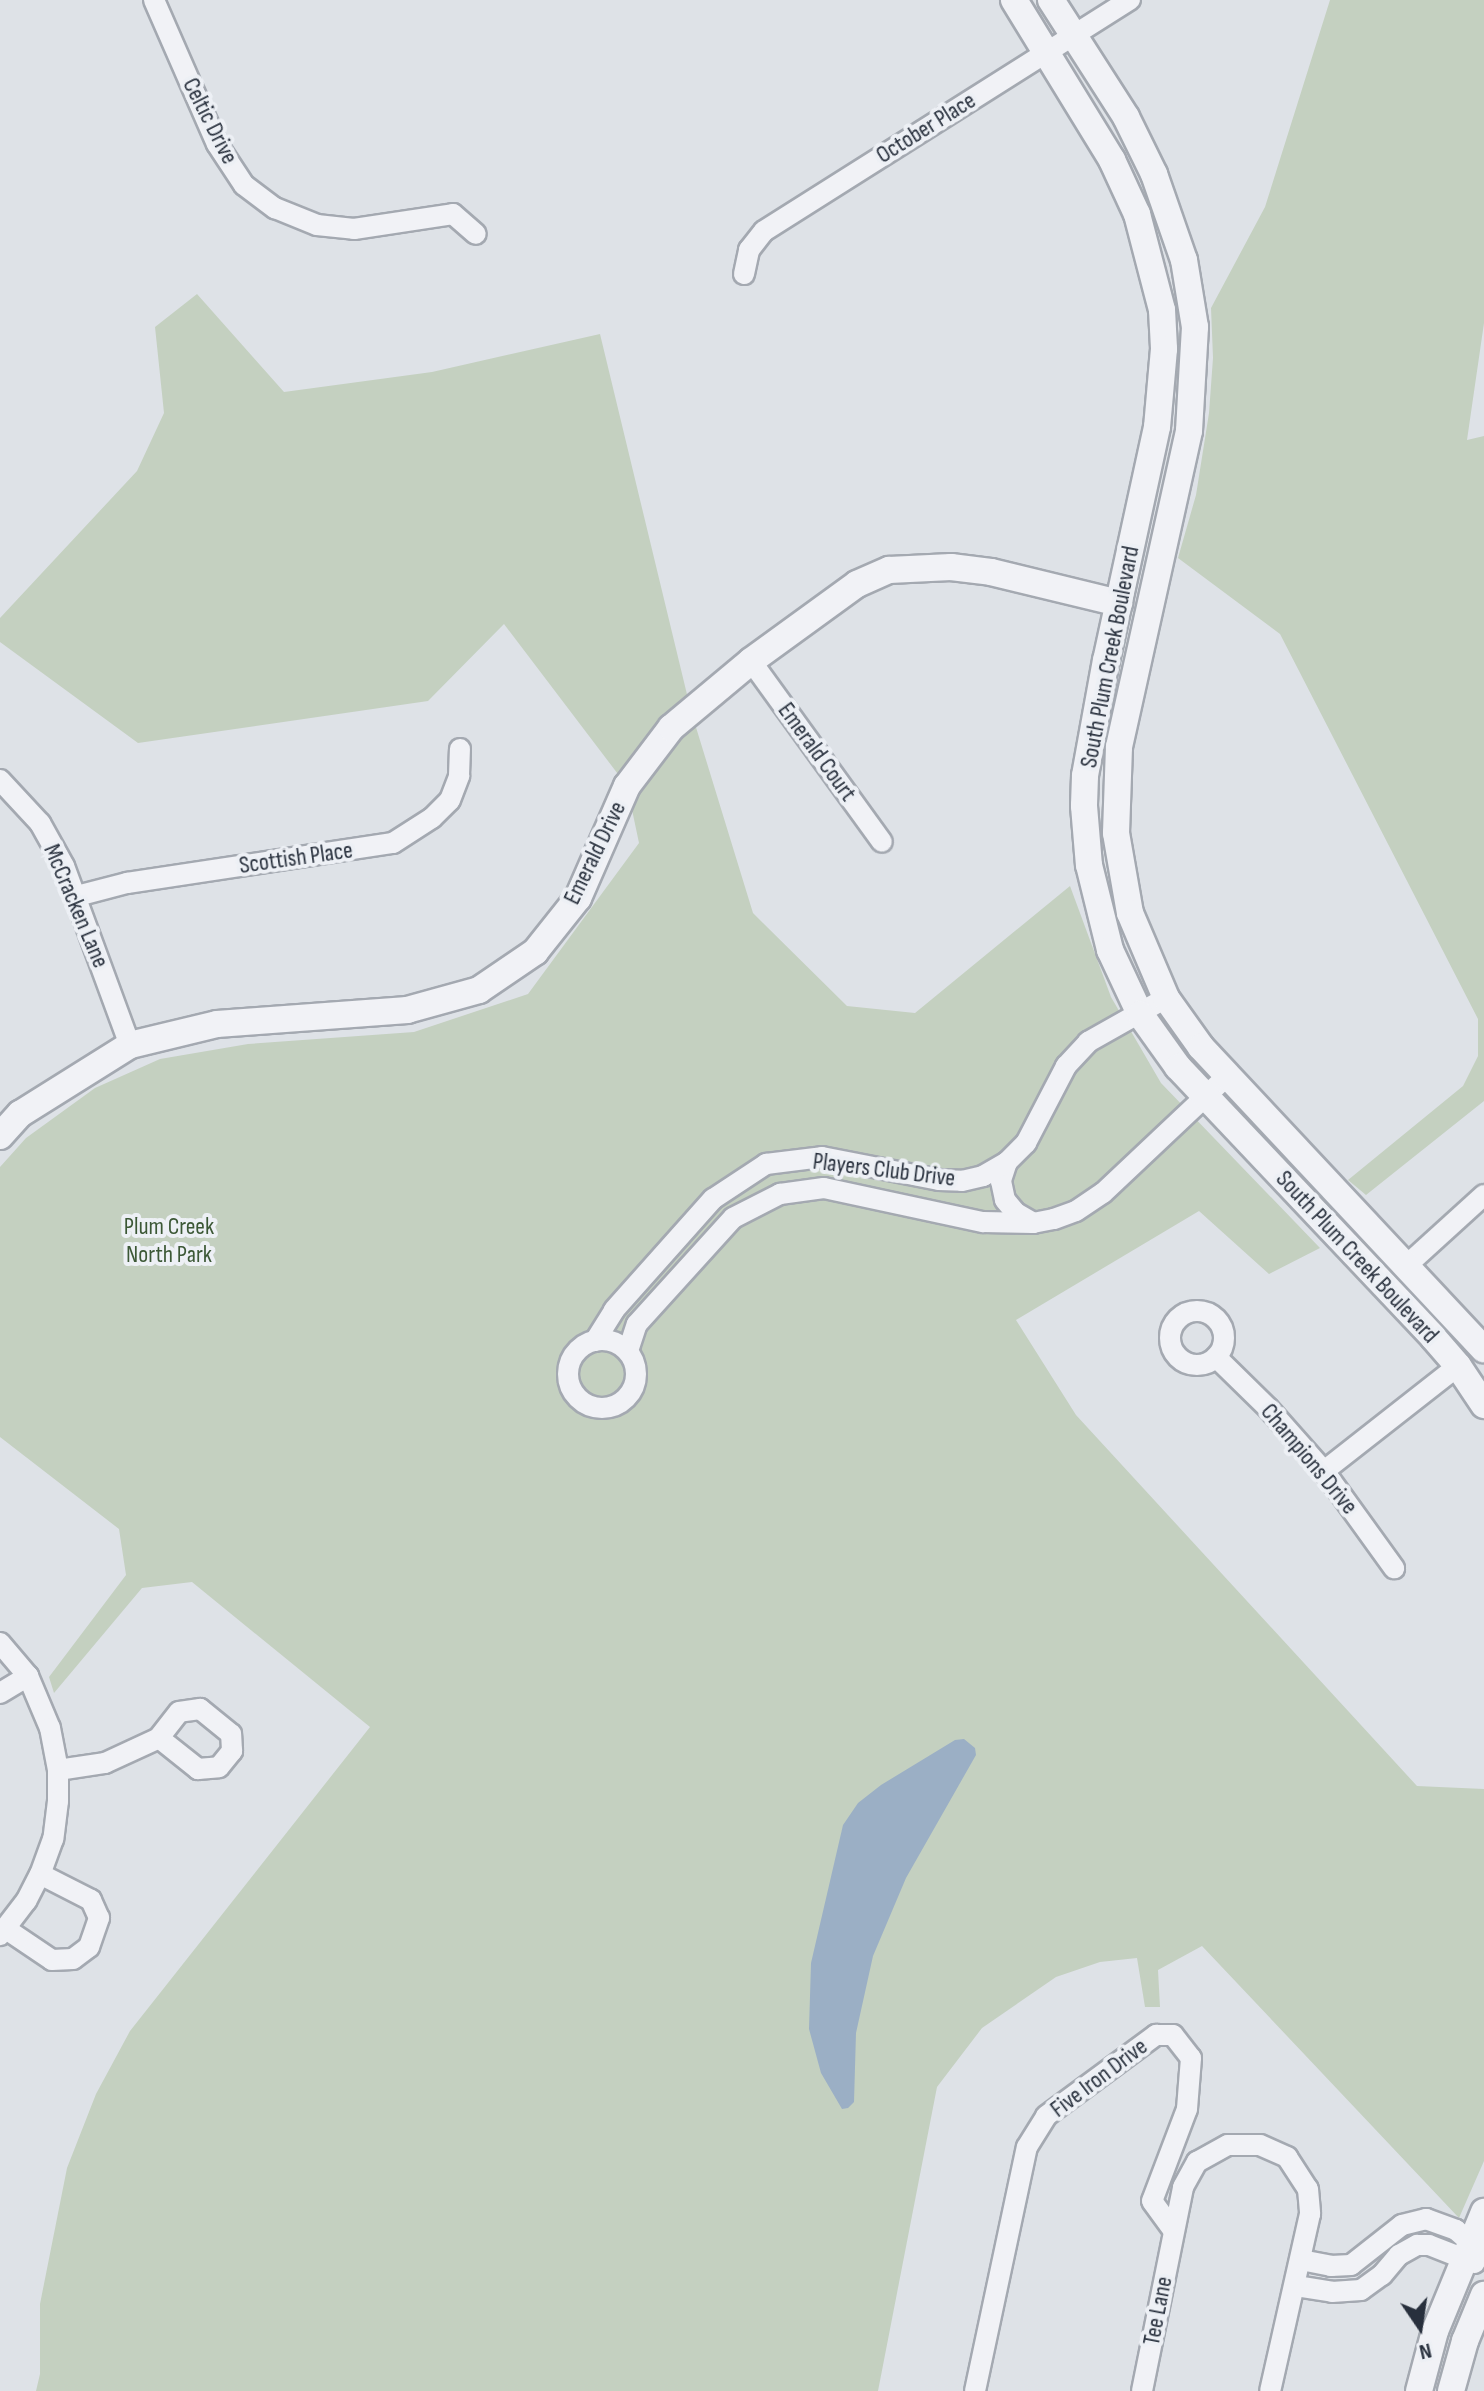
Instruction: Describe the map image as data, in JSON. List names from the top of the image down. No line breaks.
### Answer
{"streets":{"street":["Celtic Drive","October Place","South Plum Creek Boulevard","Emerald Court","Emerald Drive","Scottish Place","McCracken Lane","Players Club Drive","Champions Drive","Five Iron Drive","Tee Lane"]},"crossings":[["October Place","South Plum Creek Boulevard"],["South Plum Creek Boulevard","Emerald Drive"],["South Plum Creek Boulevard","Players Club Drive"],["Emerald Court","Emerald Drive"],["Emerald Drive","McCracken Lane"],["Scottish Place","McCracken Lane"],["Five Iron Drive","Tee Lane"]],"parks":["Plum Creek North Park"],"north":"bottom"}
